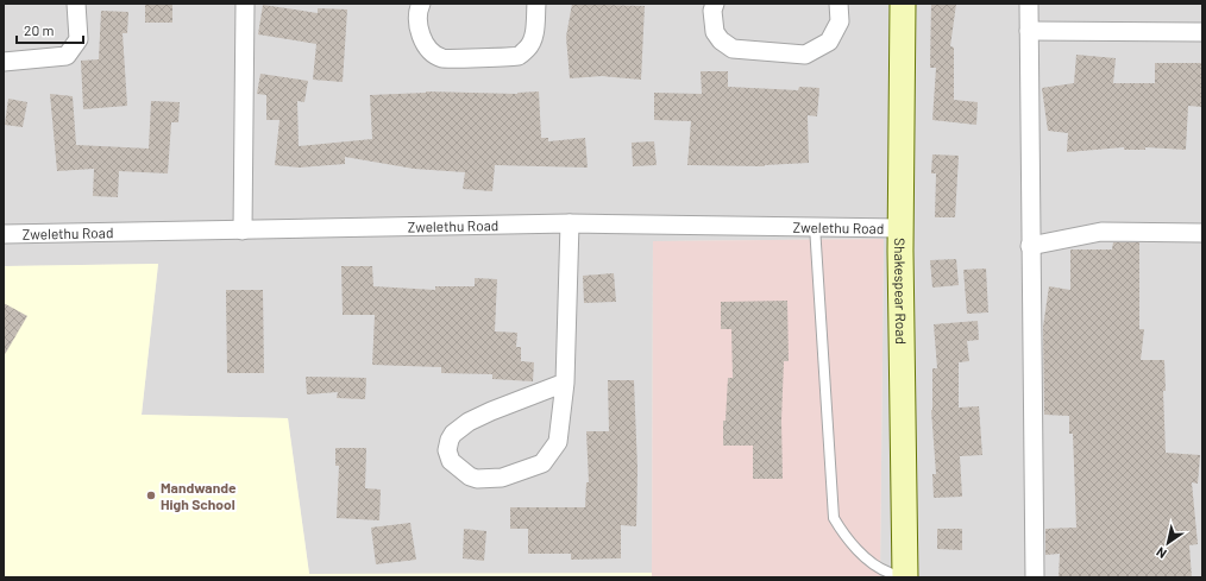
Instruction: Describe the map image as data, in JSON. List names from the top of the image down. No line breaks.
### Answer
{"streets":{"street":["Zwelethu Road","Shakespear Road"]},"crossings":[["Zwelethu Road","Shakespear Road"]],"places":["Mandwande High School"],"scale_bar":"20 m","north":"bottom left"}
